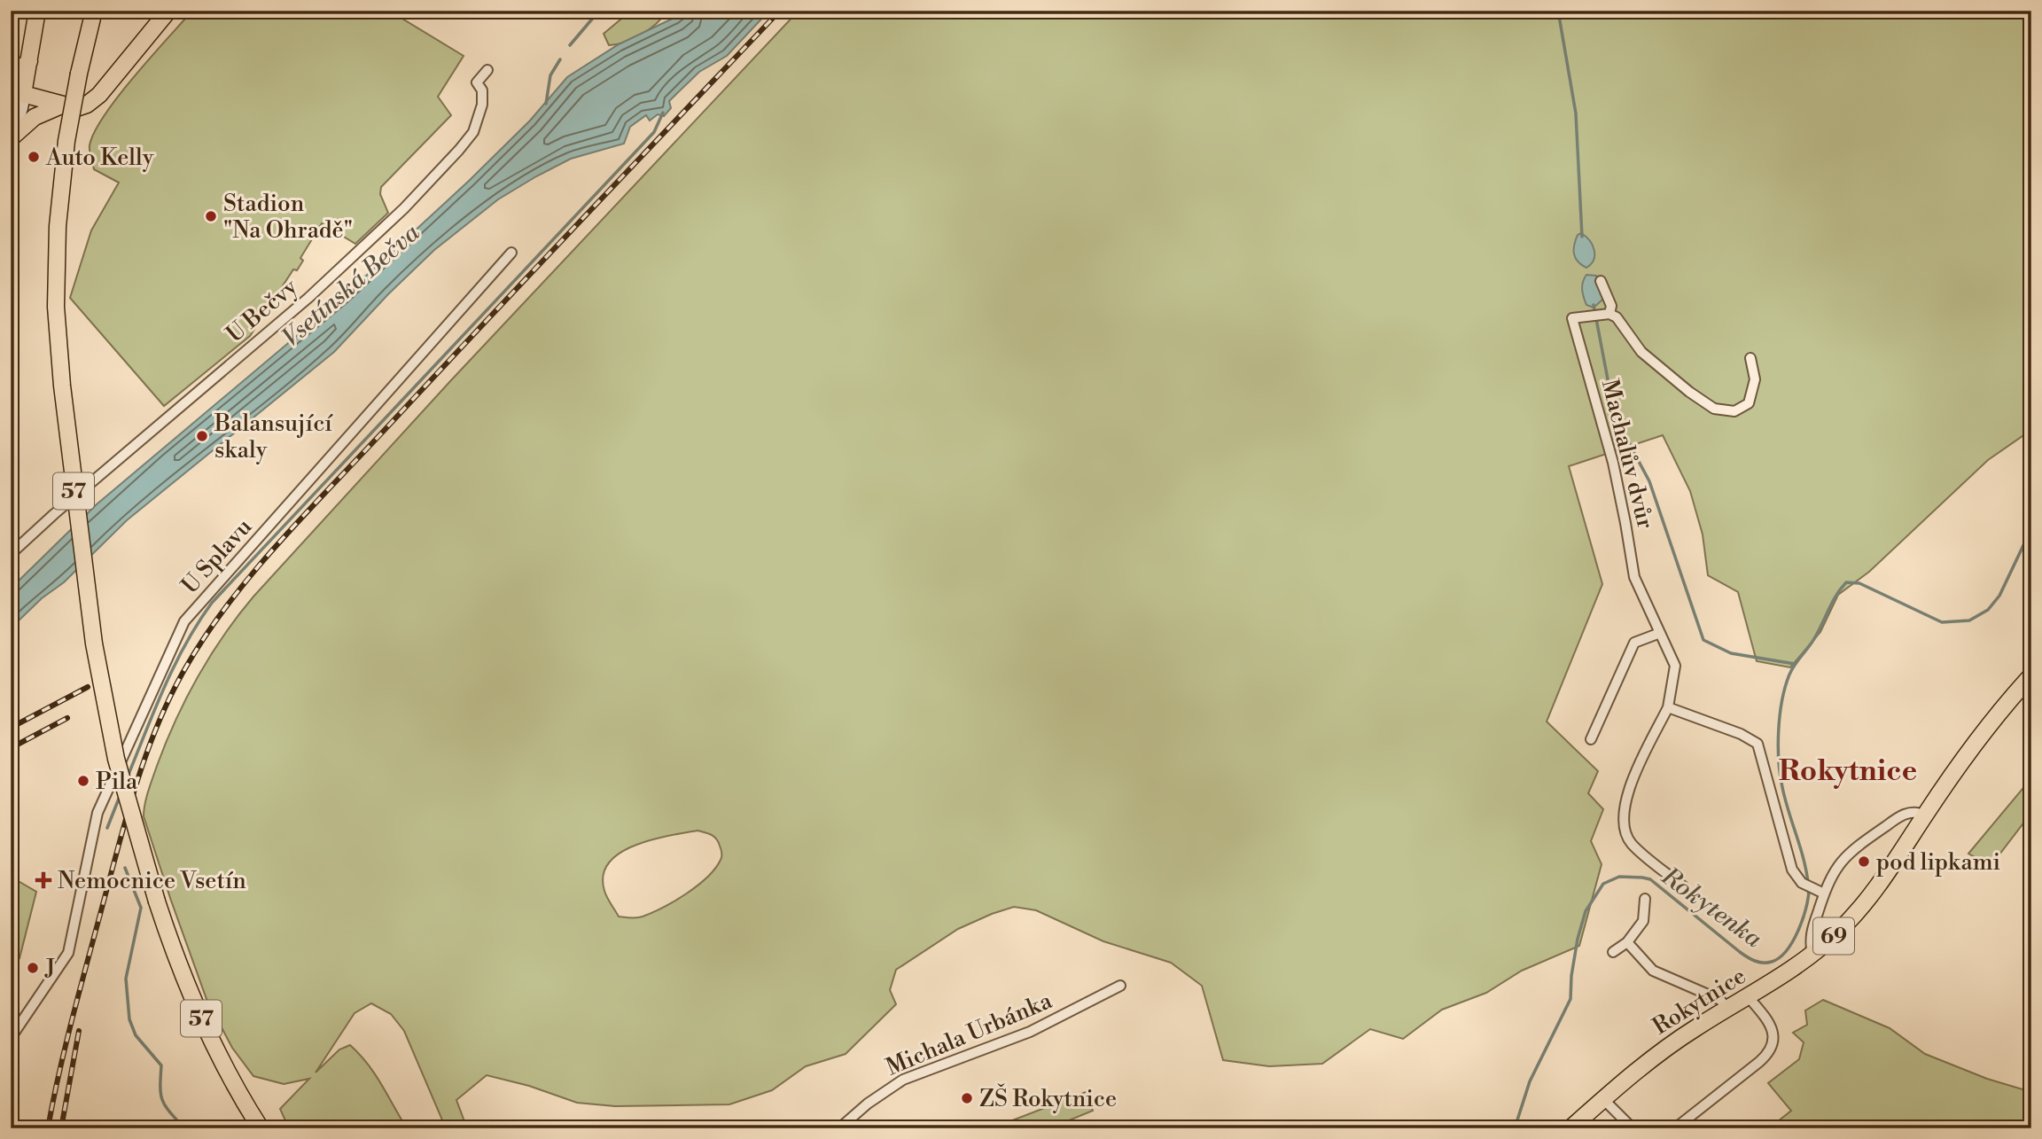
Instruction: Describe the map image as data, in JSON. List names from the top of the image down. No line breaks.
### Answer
{"streets":{"main road":["57","69","Rokytnice"],"street":["U Bečvy","Machalův dvůr","U Splavu","Michala Urbánka"]},"districts":["Rokytnice"],"water":["Vsetínská Bečva","Rokytenka"],"places":{"other":["Auto Kelly","Stadion \"Na Ohradě\"","Balansující skaly","Pila","pod lipkami","J","ZŠ Rokytnice"],"health":["Nemocnice Vsetín"]}}
